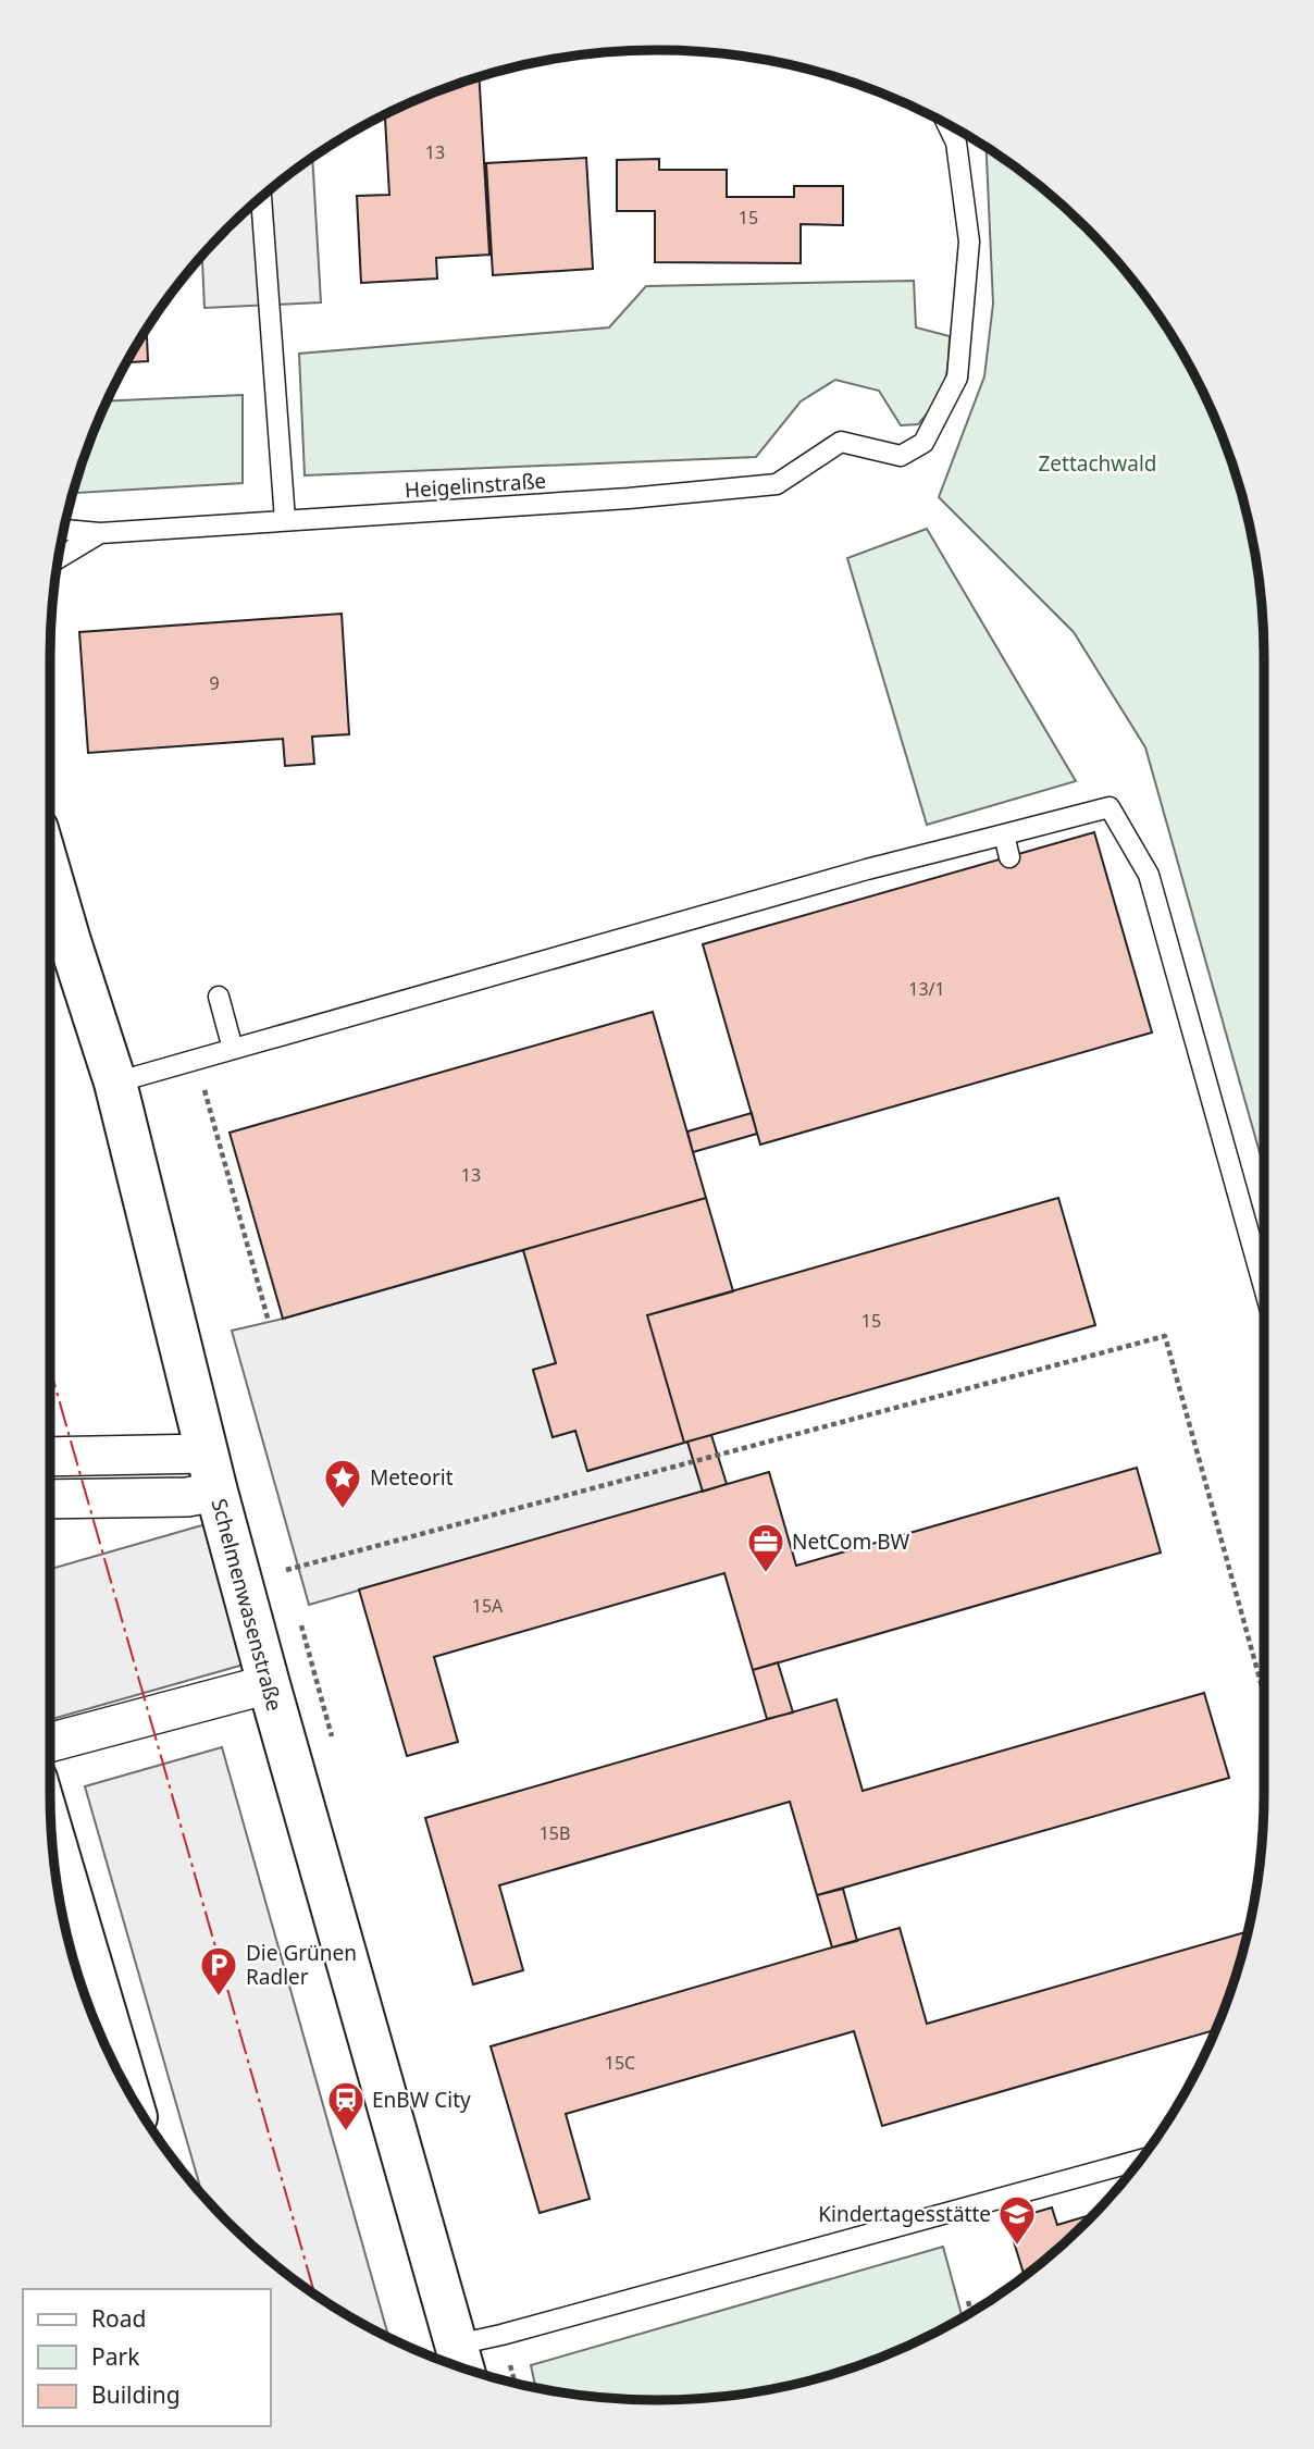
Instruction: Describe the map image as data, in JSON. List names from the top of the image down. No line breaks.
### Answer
{"streets":{"street":["Schelmenwasenstraße"],"lane":["Heigelinstraße"]},"parks":["Zettachwald"],"places":{"place":["Meteorit"],"office":["NetCom BW"],"parking":["Die Grünen Radler"],"station":["EnBW City"],"school or university":["Kindertagesstätte"]},"house_numbers":["13","15","9","13/1","13","15","15A","15B","15C"],"legend":["Road","Park","Building"]}
